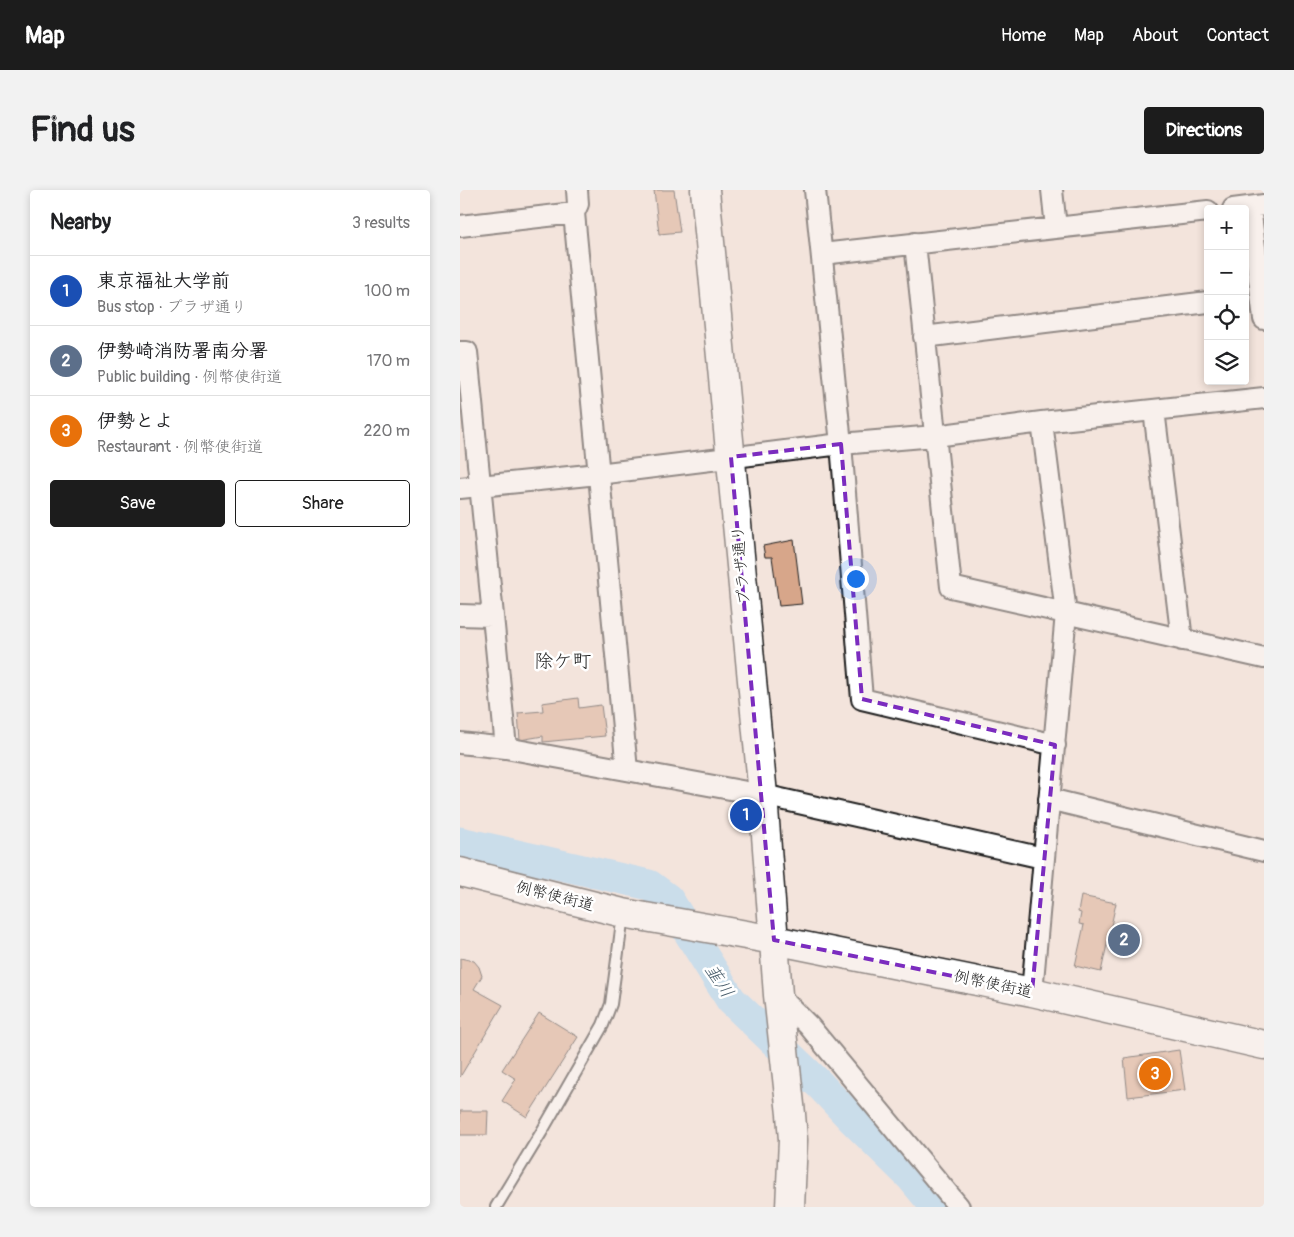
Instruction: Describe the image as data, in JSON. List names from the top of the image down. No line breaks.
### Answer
{"streets":{"street":["プラザ通り","例幣使街道"]},"crossings":[["プラザ通り","例幣使街道"]],"districts":["除ケ町"],"water":["韮川"],"page":{"header":"Map","nav":["Home","Map","About","Contact"],"buttons":["Directions",["Save","Share"]],"title":"Find us","heading":["Nearby","3 results"],"map_buttons":["+","−"],"list":[{"mark":"1","name":"東京福祉大学前","note":"Bus stop · プラザ通り","value":"100 m"},{"mark":"2","name":"伊勢崎消防署南分署","note":"Public building · 例幣使街道","value":"170 m"},{"mark":"3","name":"伊勢とよ","note":"Restaurant · 例幣使街道","value":"220 m"}],"pins":["1","2","3"]}}
